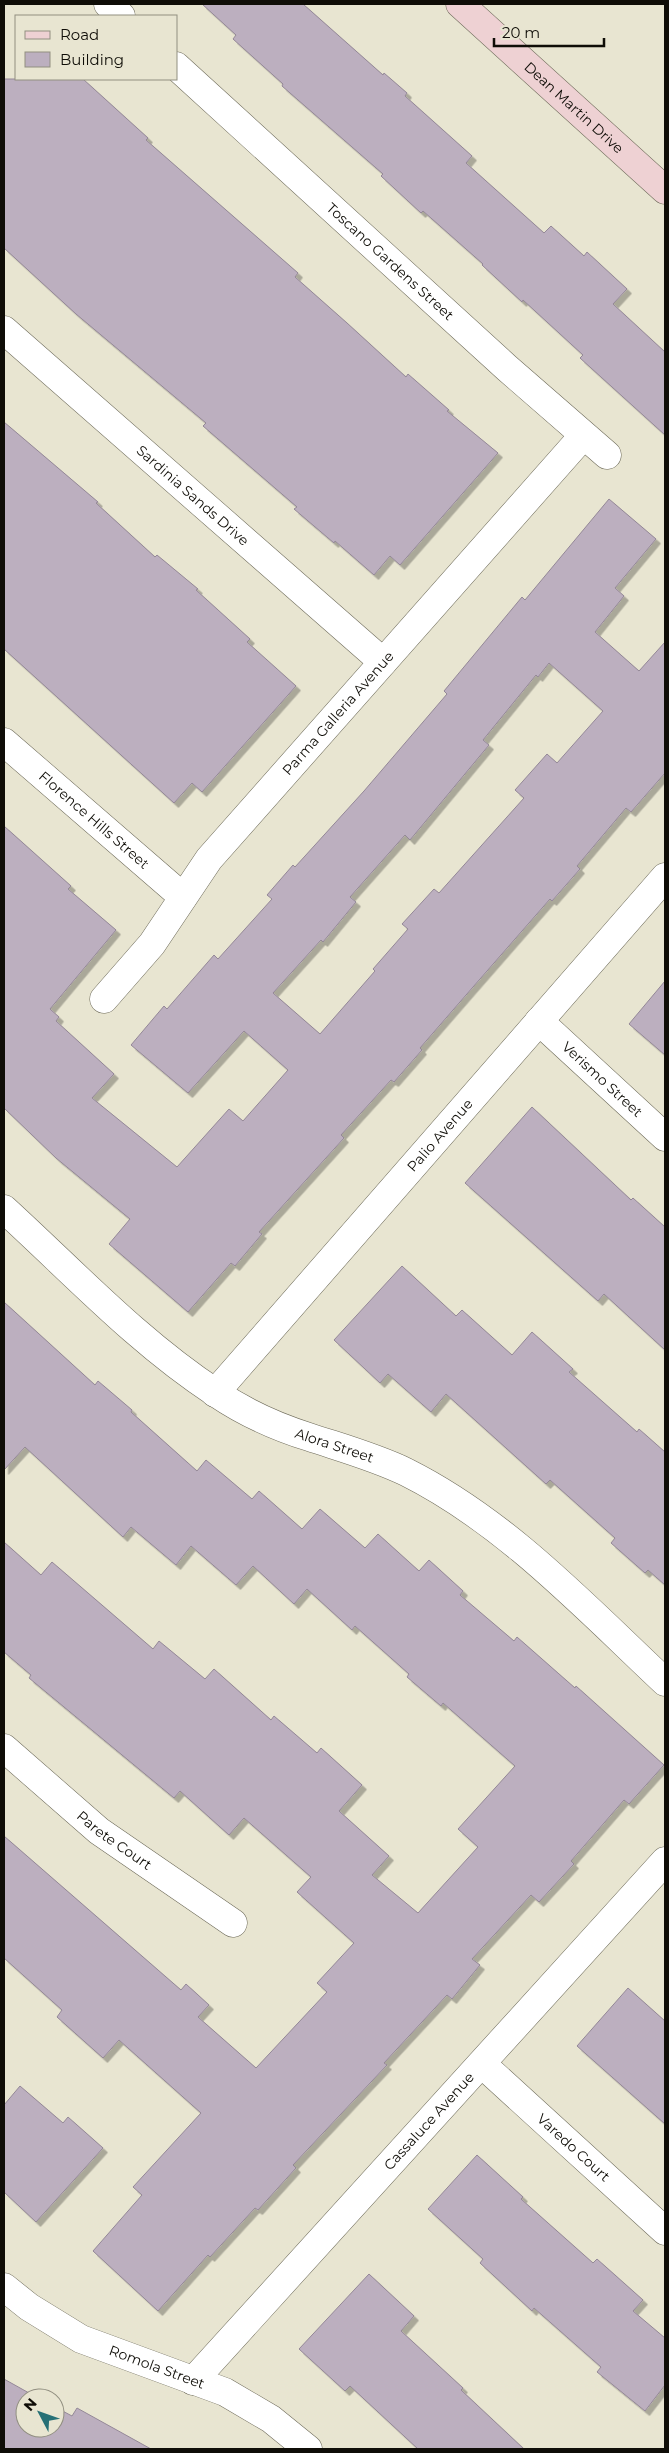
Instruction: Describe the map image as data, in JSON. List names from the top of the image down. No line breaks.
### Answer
{"streets":{"street":["Dean Martin Drive","Toscano Gardens Street","Sardinia Sands Drive","Parma Galleria Avenue","Florence Hills Street","Verismo Street","Palio Avenue","Alora Street","Parete Court","Cassaluce Avenue","Varedo Court","Romola Street"]},"crossings":[["Toscano Gardens Street","Parma Galleria Avenue"],["Sardinia Sands Drive","Parma Galleria Avenue"],["Parma Galleria Avenue","Florence Hills Street"],["Verismo Street","Palio Avenue"],["Palio Avenue","Alora Street"],["Cassaluce Avenue","Varedo Court"],["Cassaluce Avenue","Romola Street"]],"legend":["Road","Building"],"scale_bar":"20 m","north":"top left"}
